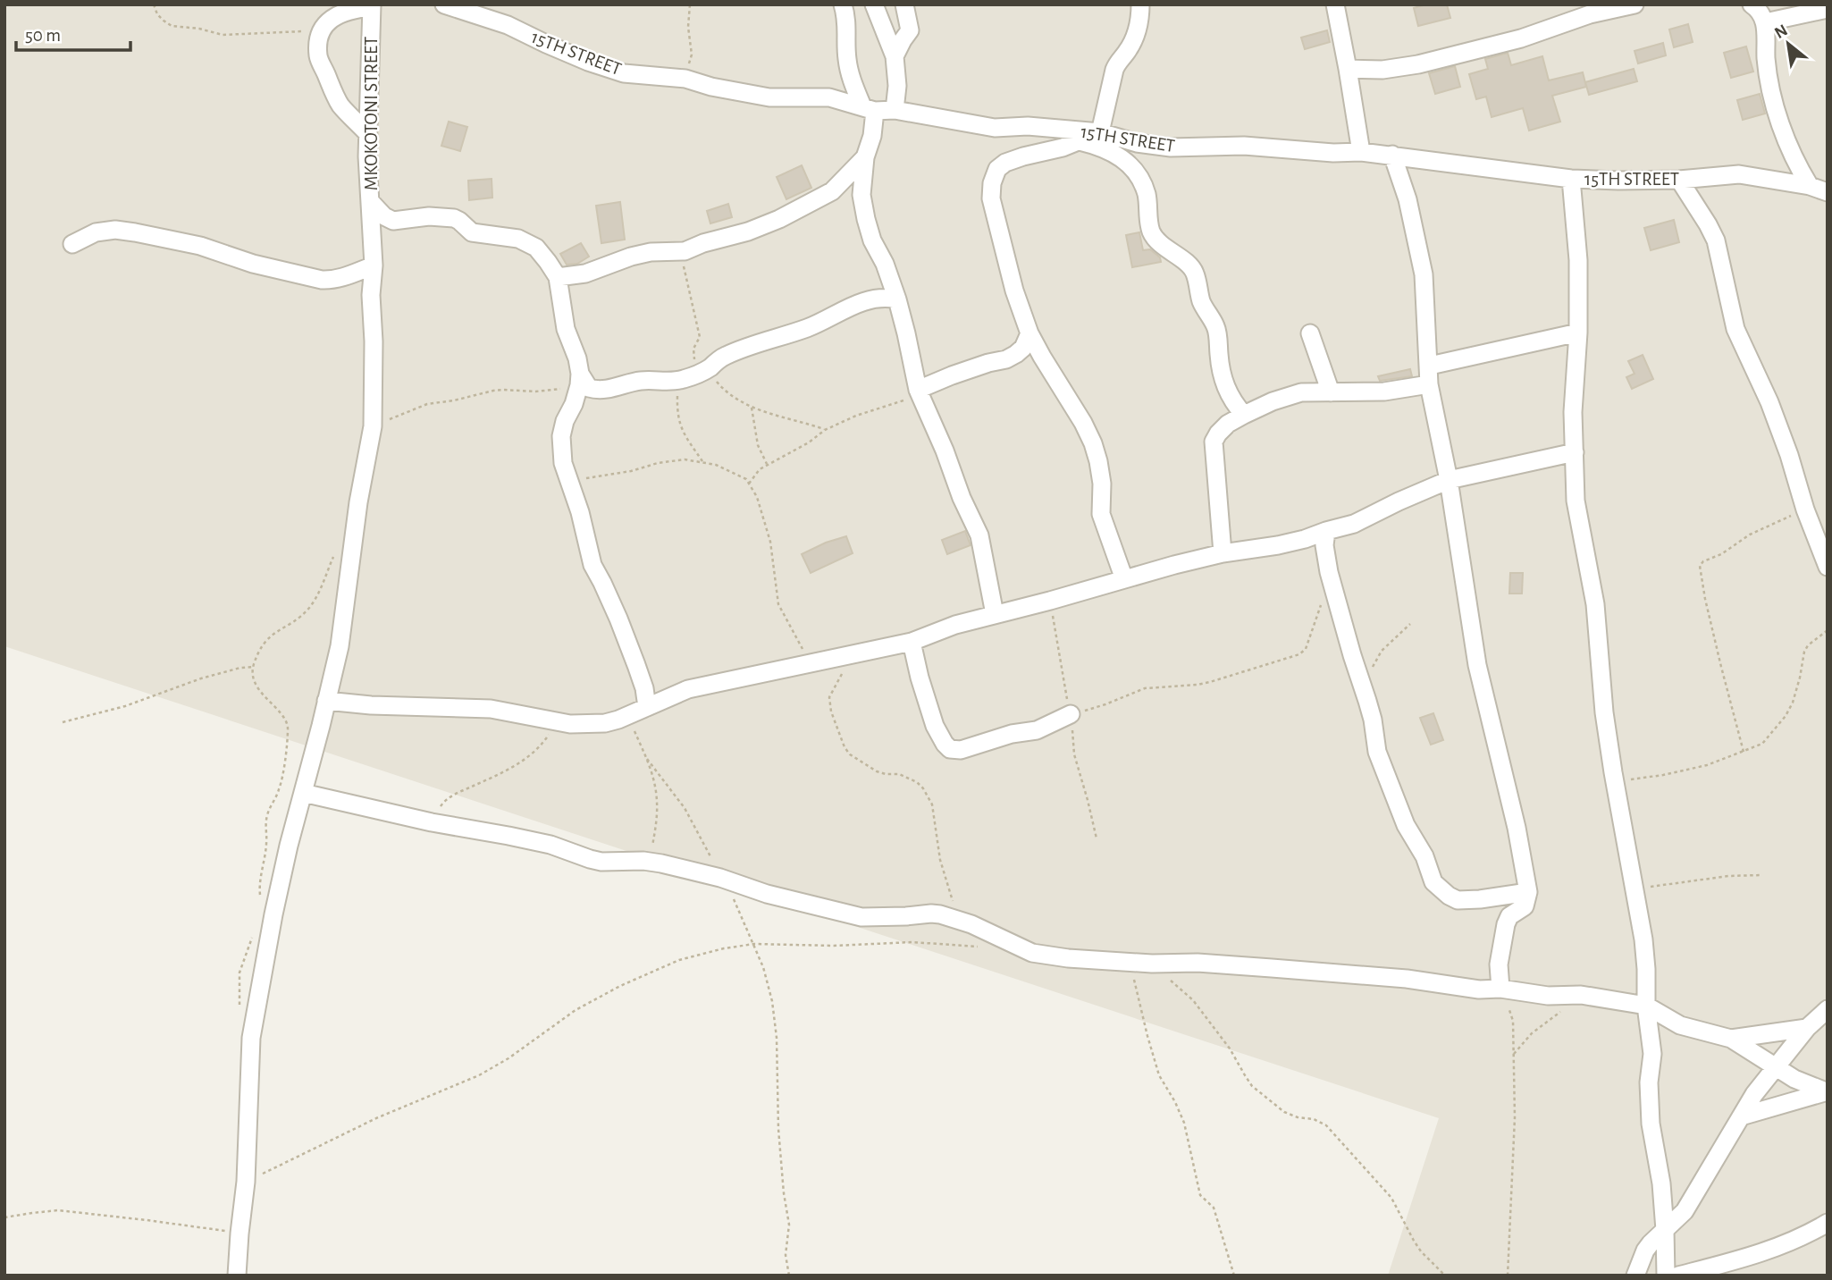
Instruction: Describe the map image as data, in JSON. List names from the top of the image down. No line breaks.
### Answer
{"streets":{"street":["15TH STREET","MKOKOTONI STREET"]},"scale_bar":"50 m","north":"top left"}
